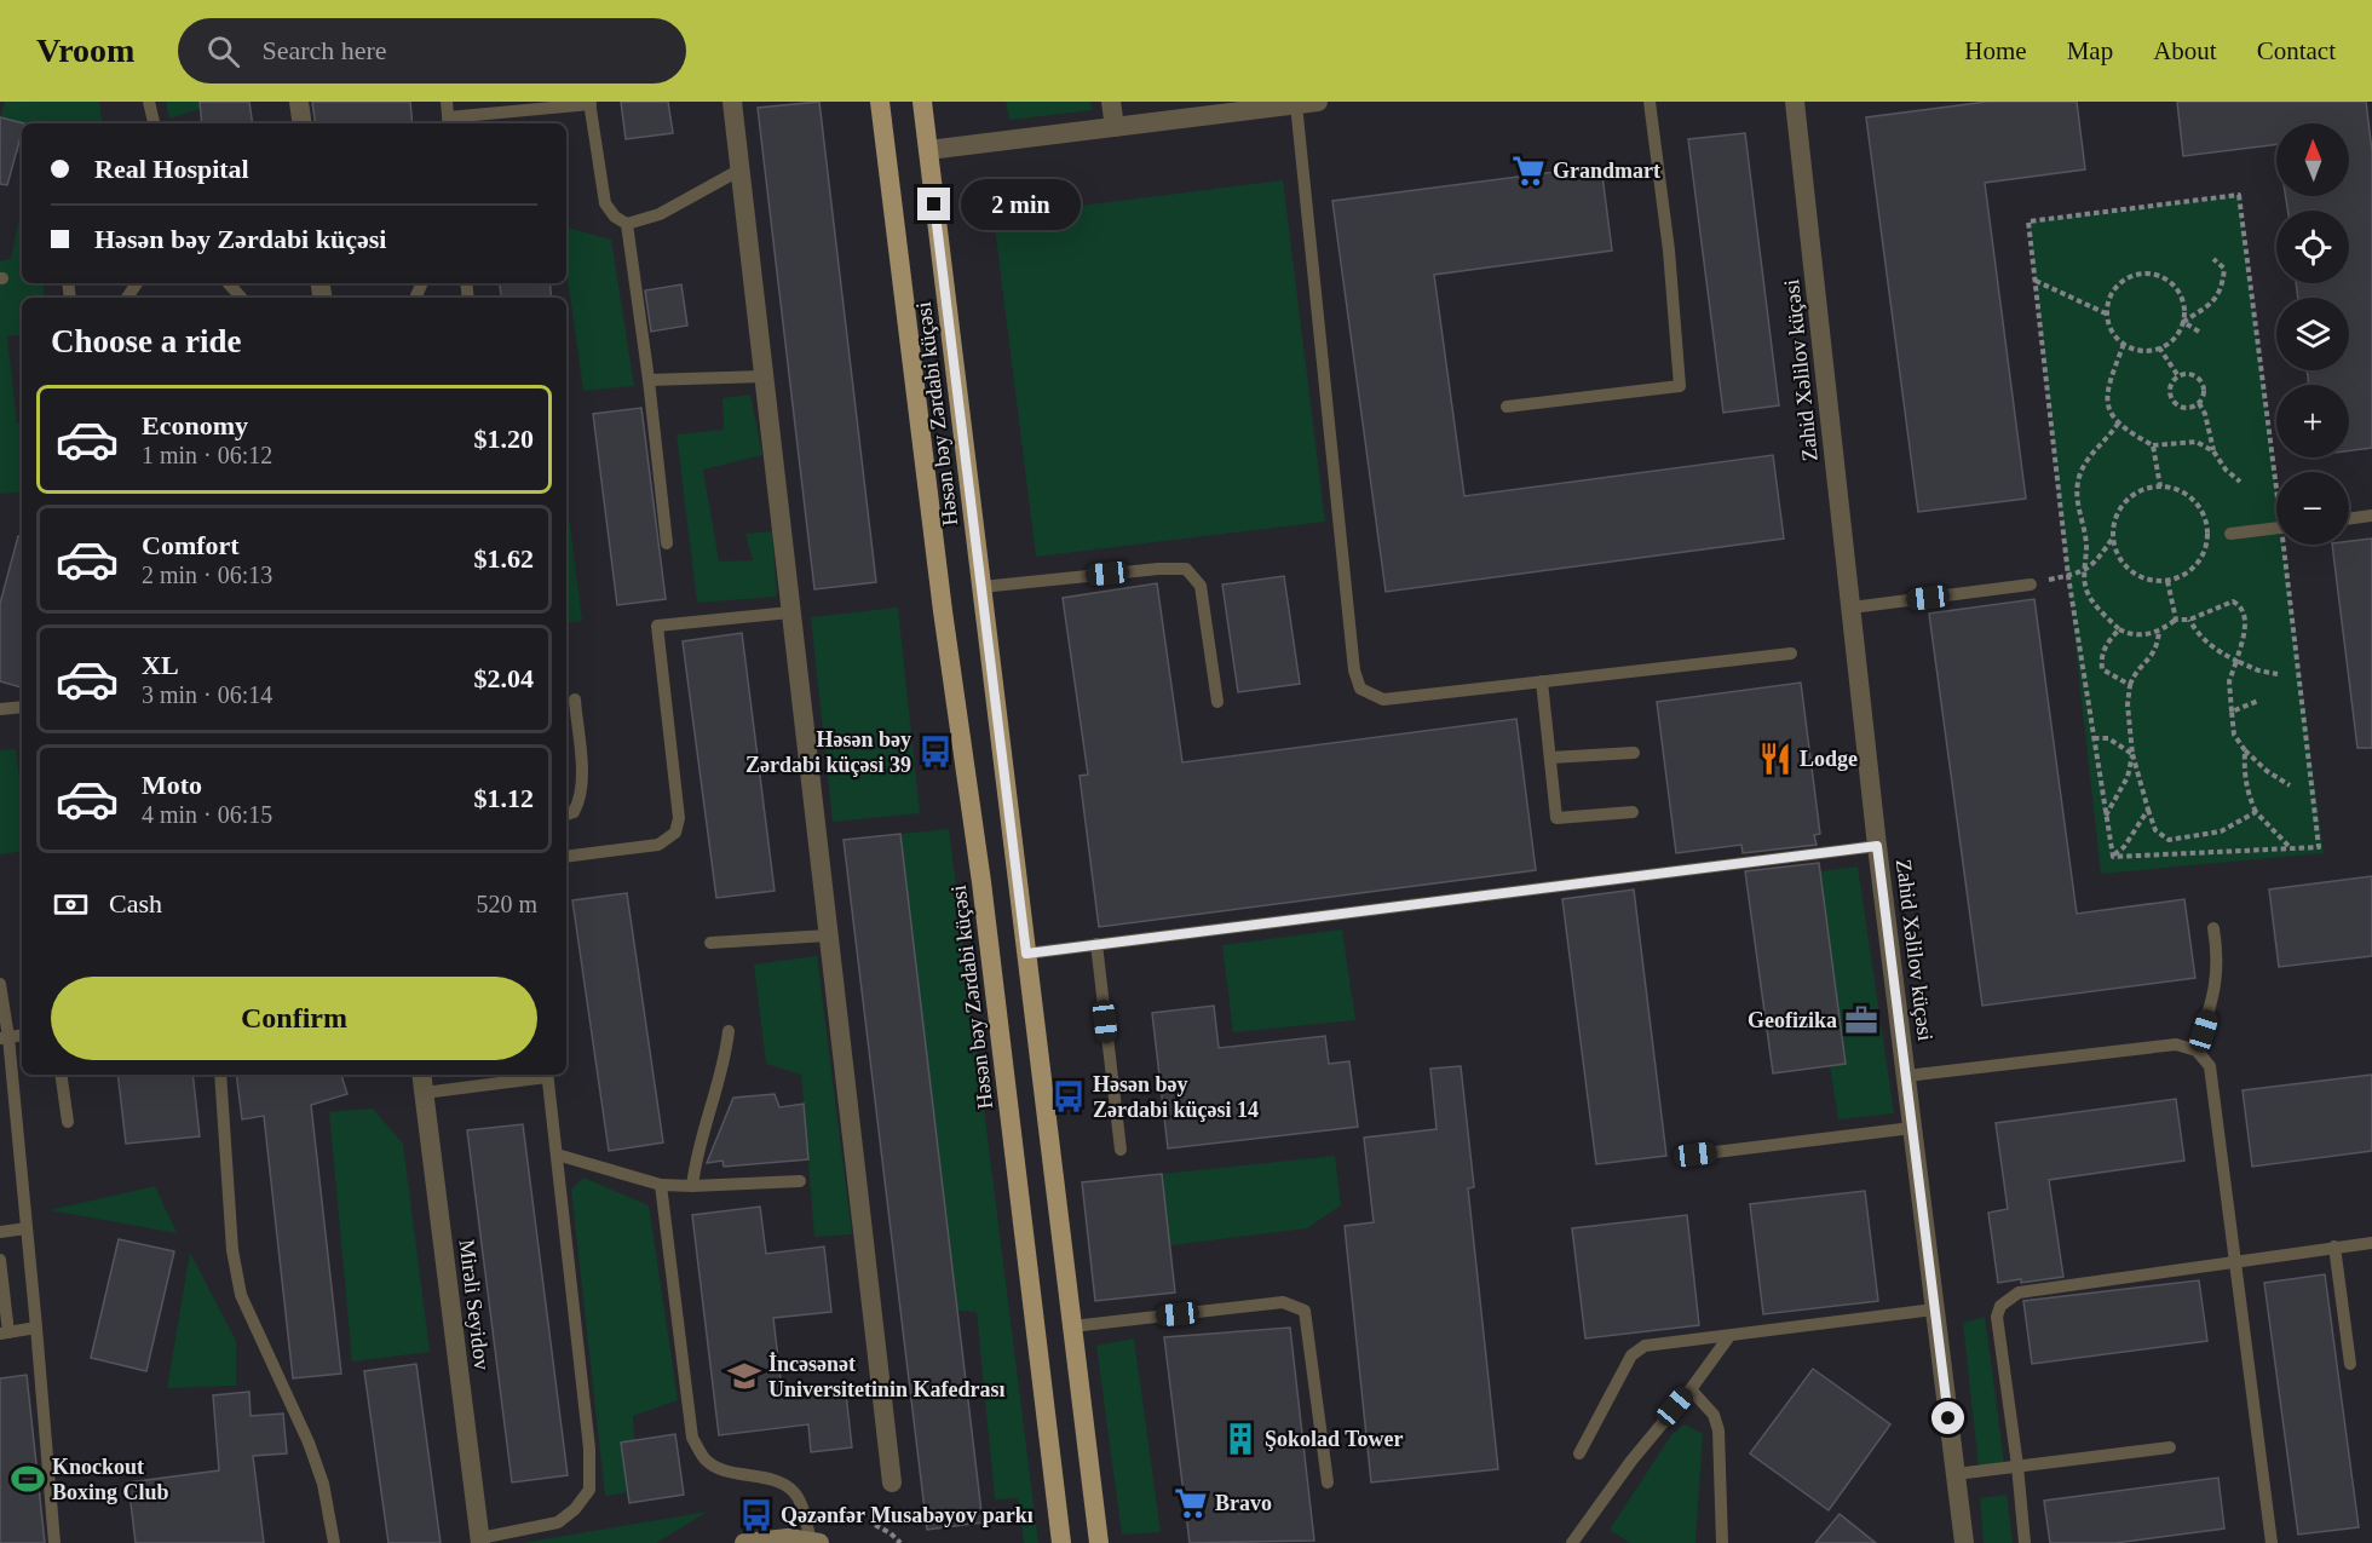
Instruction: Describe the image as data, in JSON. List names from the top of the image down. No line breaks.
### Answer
{"streets":{"main road":["Həsən bəy Zərdabi küçəsi"],"street":["Zahid Xəlilov küçəsi","Mirəli Seyidov"]},"places":{"supermarket":["Grandmart","Bravo"],"bus stop":["Həsən bəy Zərdabi küçəsi 39","Həsən bəy Zərdabi küçəsi 14","Qəzənfər Musabəyov parkı"],"restaurant":["Lodge"],"office":["Geofizika"],"school or university":["İncəsənət Universitetinin Kafedrası"],"building":["Şokolad Tower"],"sports":["Knockout Boxing Club"]},"north":"top","page":{"header":"Vroom","search":"Search here","nav":["Home","Map","About","Contact"],"map_buttons":["+","−"],"banner":["Real Hospital","Həsən bəy Zərdabi küçəsi"],"bubble":"2 min","heading":"Choose a ride","list":[{"name":"Economy","note":"1 min · 06:12","value":"$1.20"},{"name":"Comfort","note":"2 min · 06:13","value":"$1.62"},{"name":"XL","note":"3 min · 06:14","value":"$2.04"},{"name":"Moto","note":"4 min · 06:15","value":"$1.12"}],"pay":["Cash","520 m"],"buttons":"Confirm"}}
